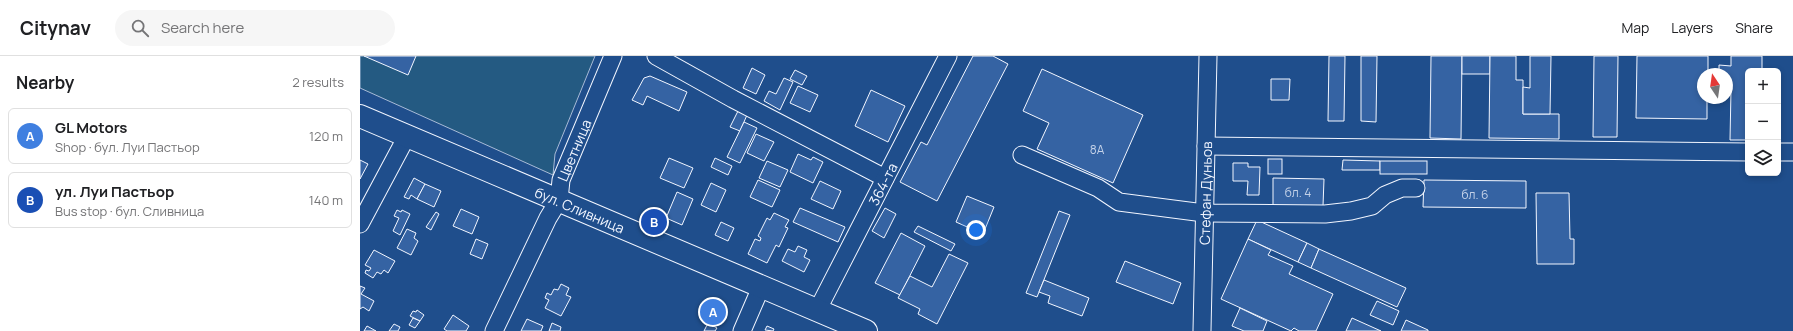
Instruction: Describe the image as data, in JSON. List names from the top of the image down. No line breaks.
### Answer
{"streets":{"main road":["бул. Сливница"],"street":["Цветница","364-та","Стефан Дуньов"]},"crossings":[["Цветница","бул. Сливница"],["364-та","бул. Сливница"]],"house_numbers":["8А","бл. 4","бл. 6"],"north":"top","page":{"header":"Citynav","search":"Search here","nav":["Map","Layers","Share"],"heading":["Nearby","2 results"],"map_buttons":["+","−"],"list":[{"mark":"A","name":"GL Motors","note":"Shop · бул. Луи Пастьор","value":"120 m"},{"mark":"B","name":"ул. Луи Пастьор","note":"Bus stop · бул. Сливница","value":"140 m"}],"pins":["B","A"]}}
